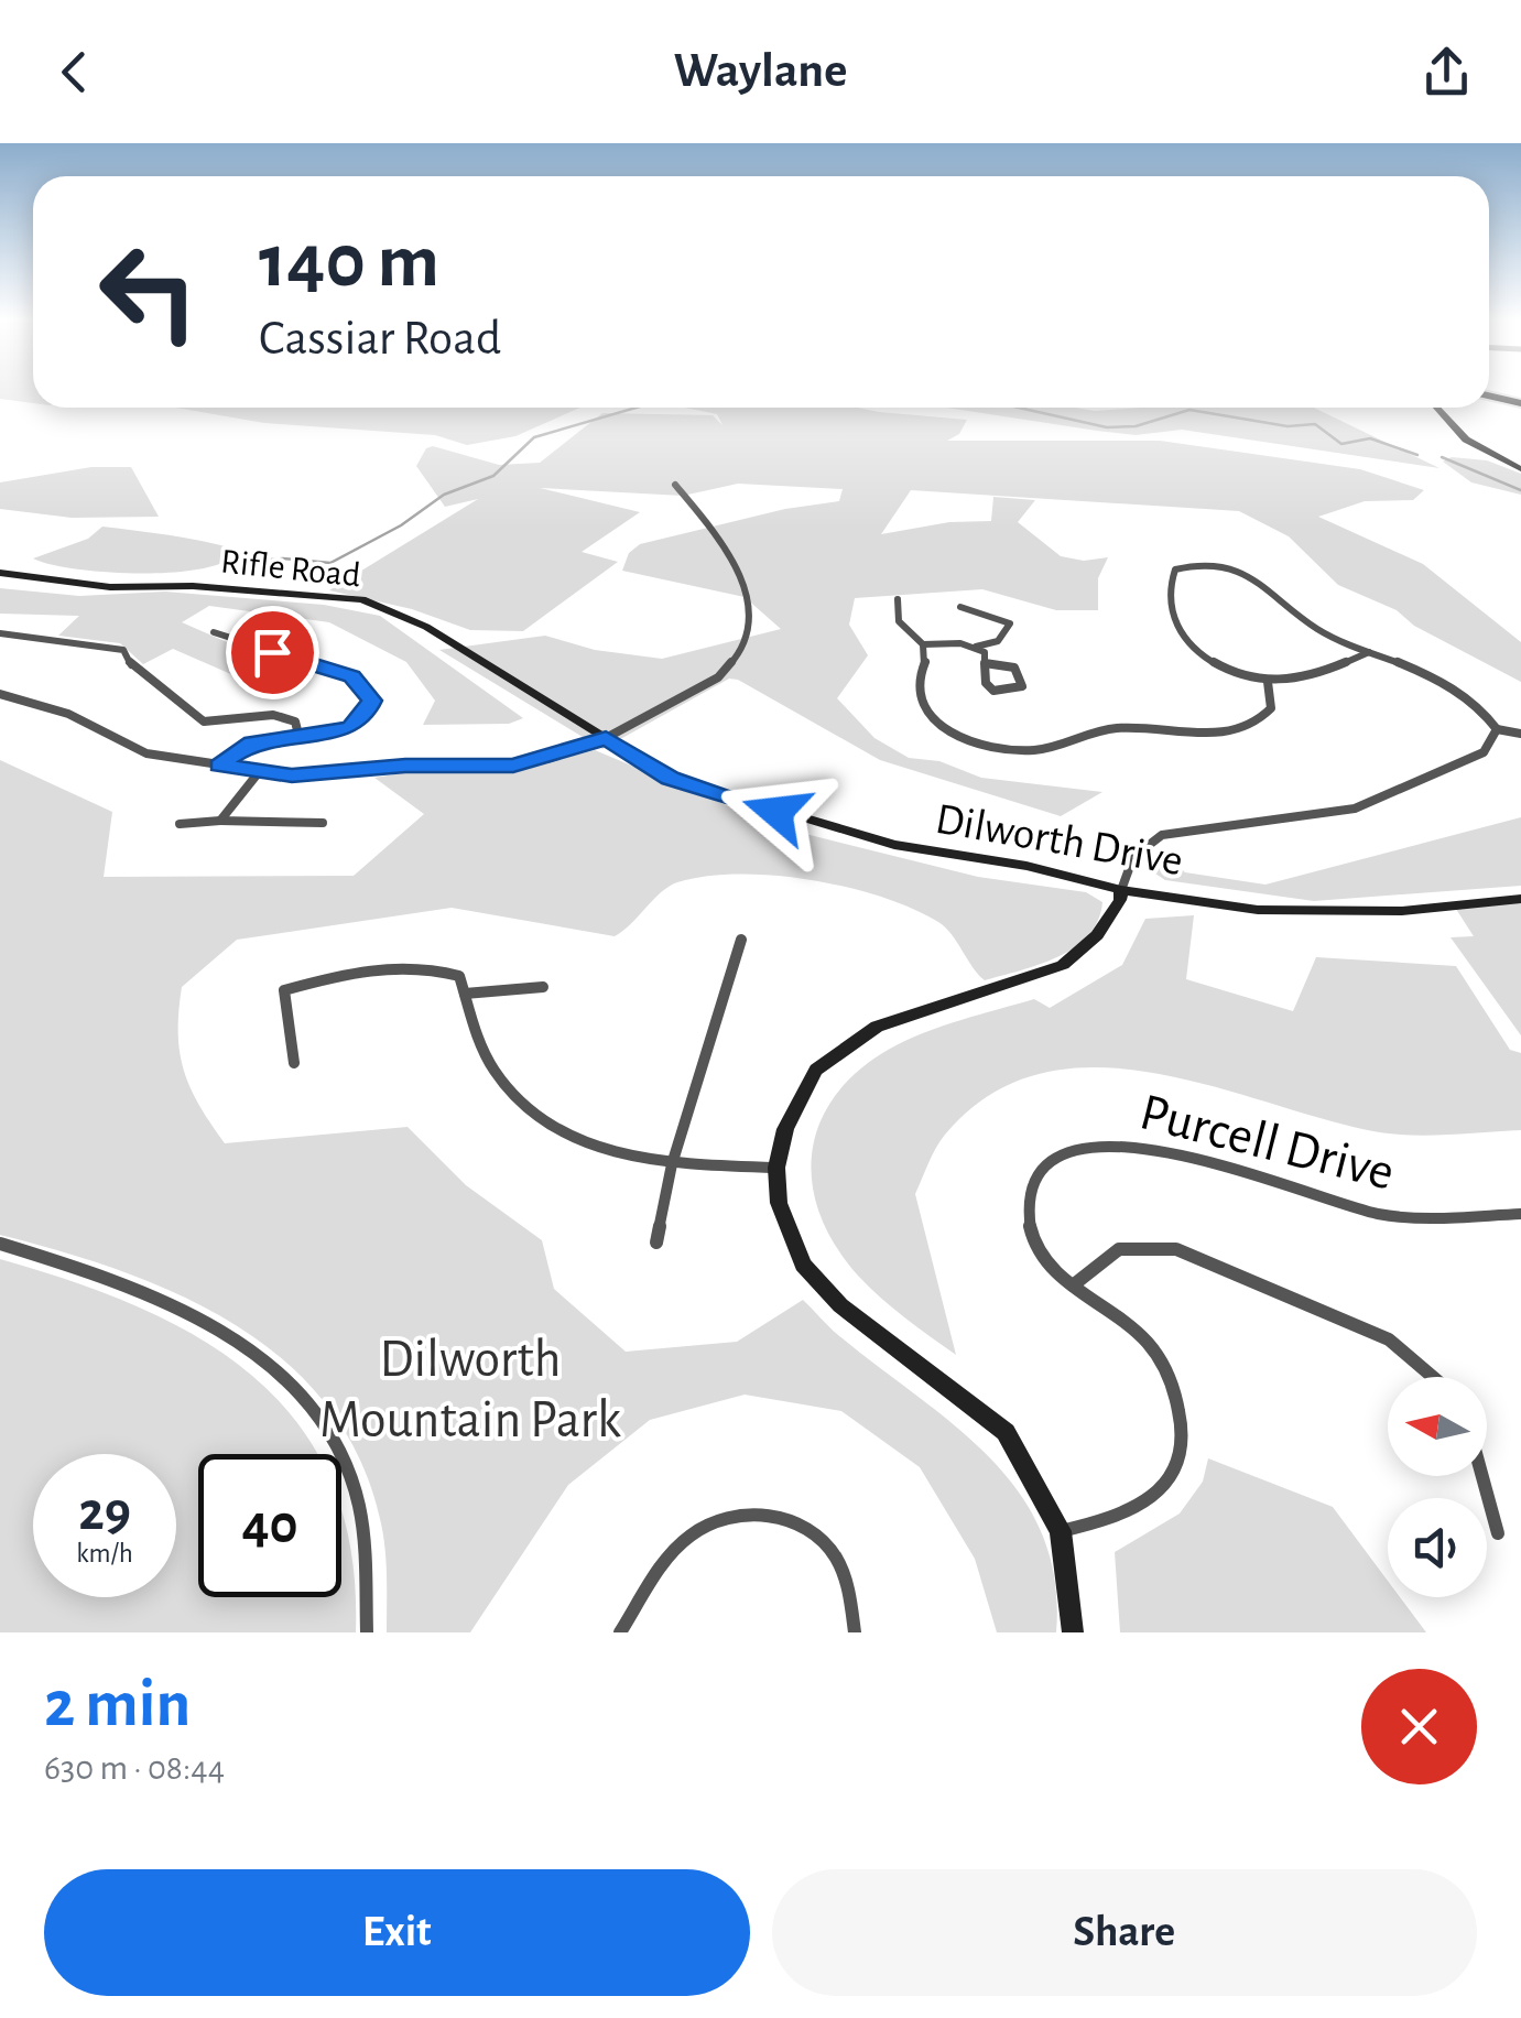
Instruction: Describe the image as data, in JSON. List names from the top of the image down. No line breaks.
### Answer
{"streets":{"street":["Rifle Road","Dilworth Drive","Purcell Drive"]},"crossings":[["Rifle Road","Dilworth Drive"]],"parks":["Dilworth Mountain Park"],"north":"left","page":{"header":"Waylane","turn":["140 m","Cassiar Road"],"speed":"29 km/h","limit":"40","heading":["2 min","630 m · 08:44"],"buttons":["Exit","Share"]}}
